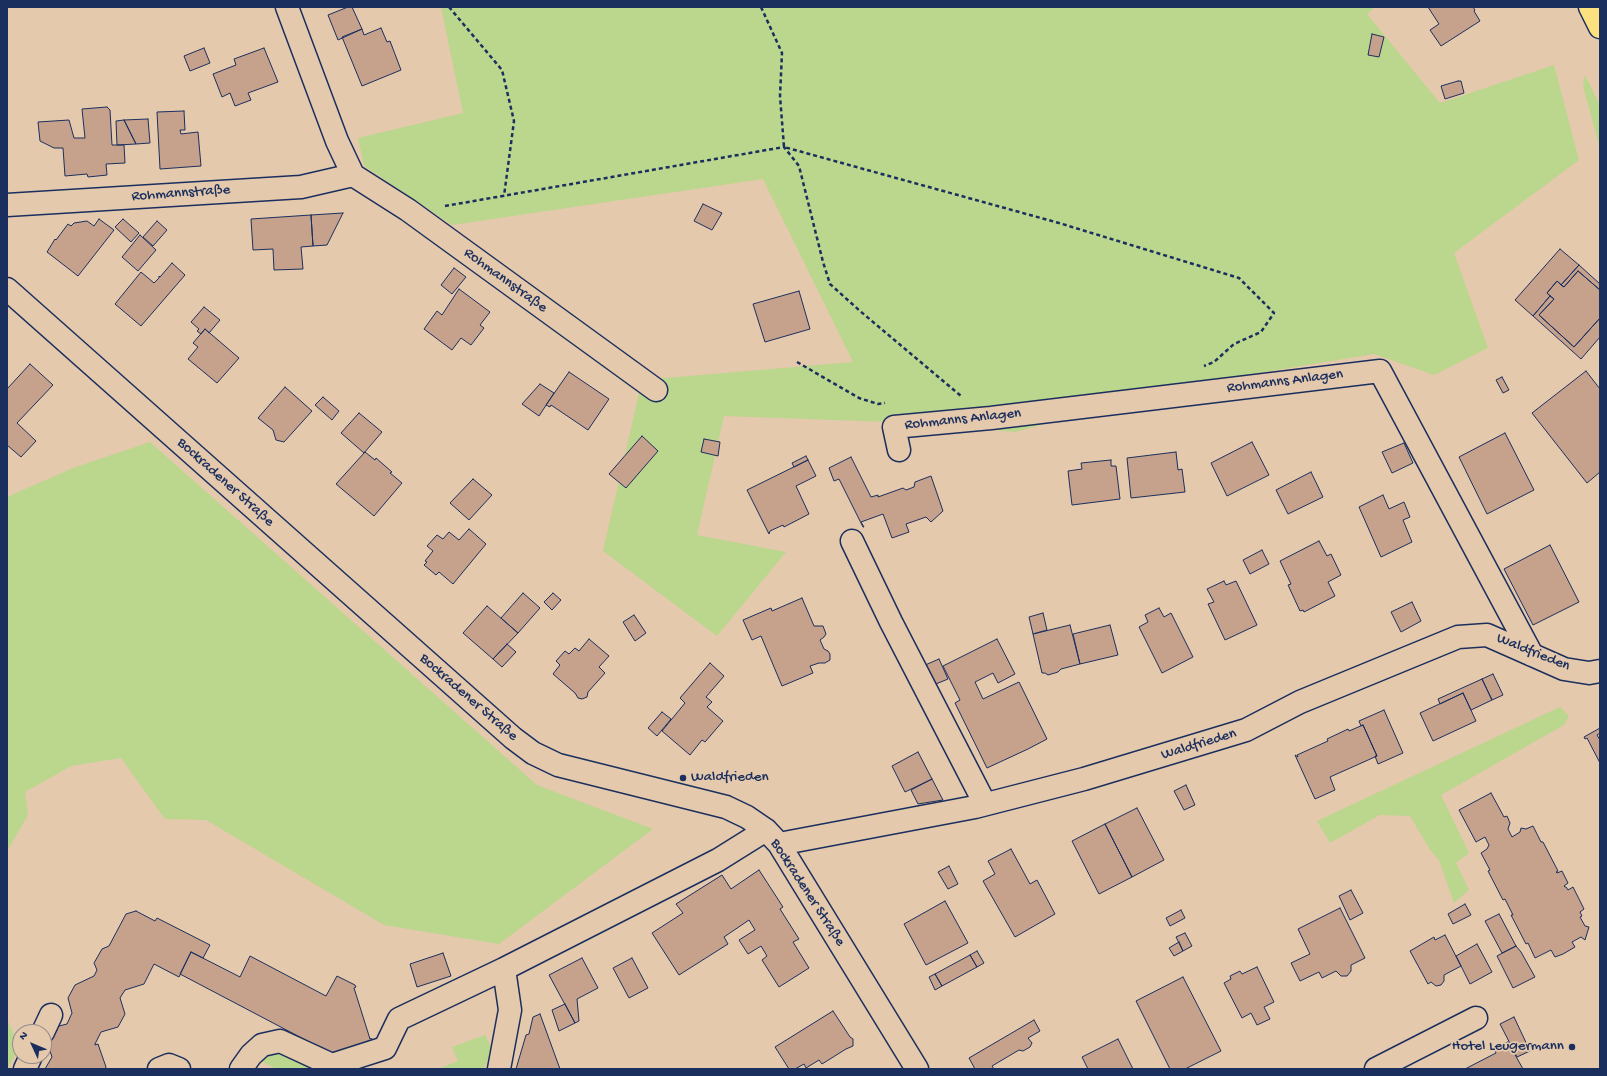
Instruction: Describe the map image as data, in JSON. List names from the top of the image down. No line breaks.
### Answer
{"streets":{"street":["Rohmannstraße","Rohmanns Anlagen","Bockradener Straße","Waldfrieden"]},"crossings":[["Rohmanns Anlagen","Waldfrieden"],["Bockradener Straße","Waldfrieden"]],"places":["Waldfrieden","Hotel Leugermann"],"north":"top left"}
